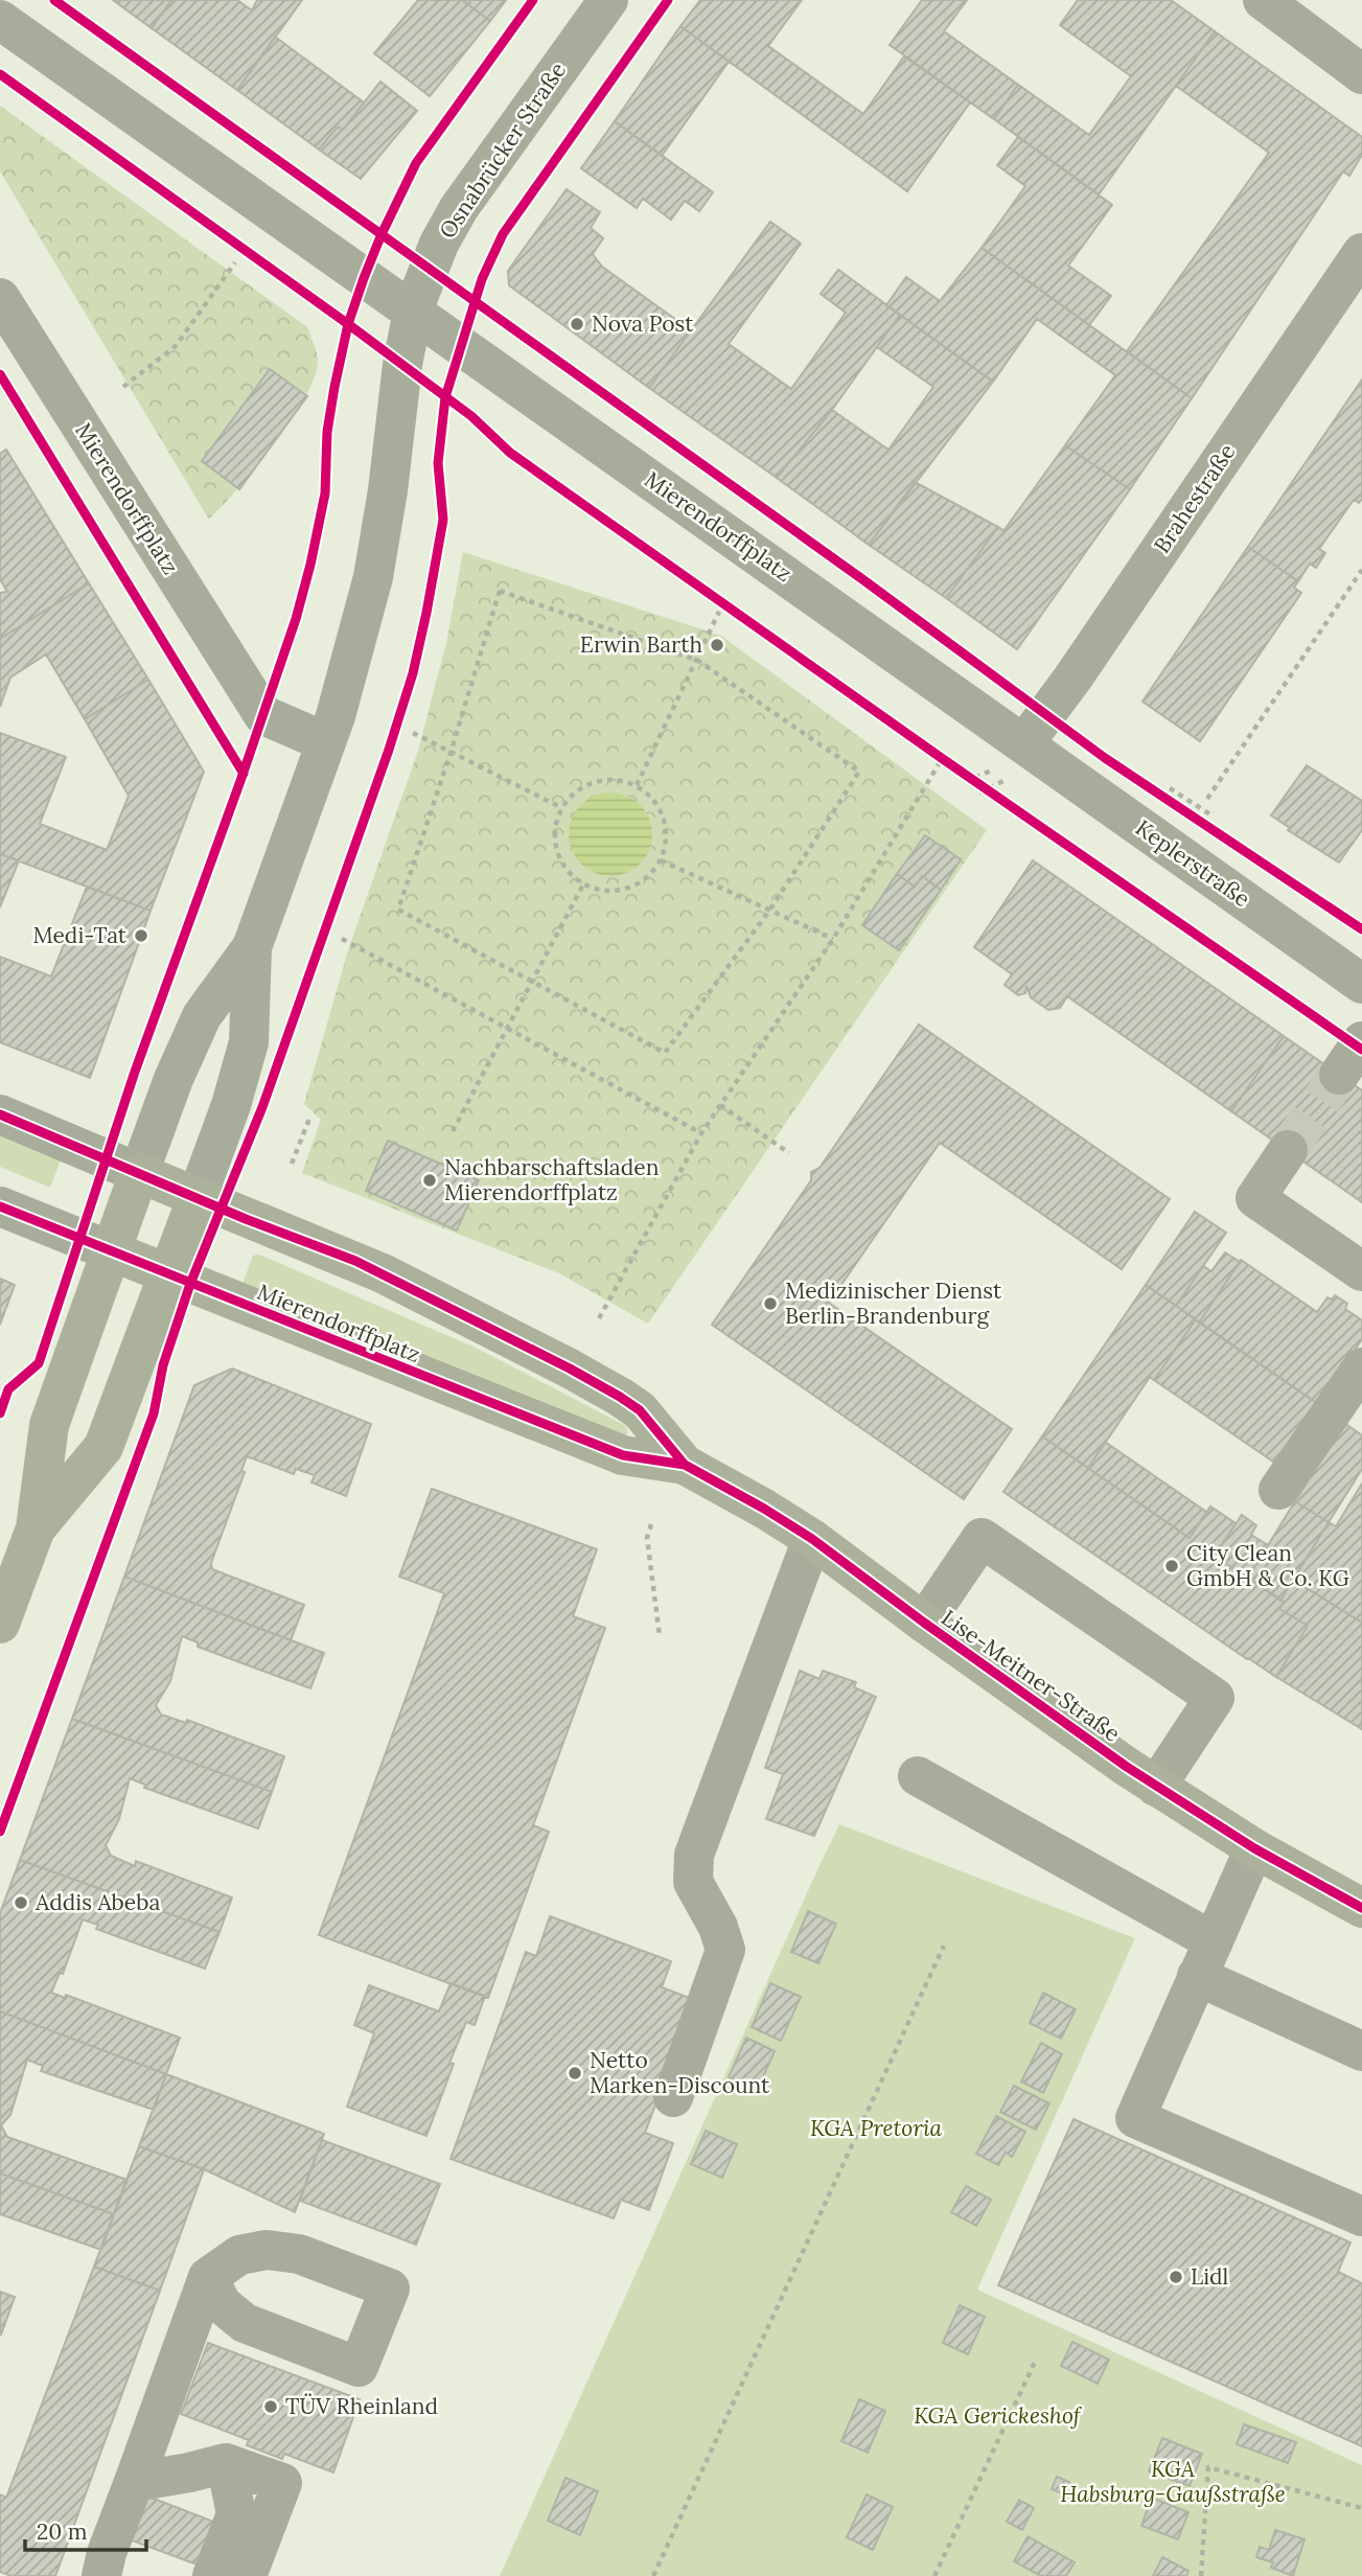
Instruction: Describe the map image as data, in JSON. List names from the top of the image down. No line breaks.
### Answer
{"streets":{"main road":["Mierendorffplatz","Lise-Meitner-Straße"],"street":["Osnabrücker Straße","Brahestraße","Keplerstraße"]},"crossings":[["Osnabrücker Straße","Mierendorffplatz"],["Mierendorffplatz","Brahestraße"],["Mierendorffplatz","Keplerstraße"],["Mierendorffplatz","Lise-Meitner-Straße"],["Brahestraße","Keplerstraße"]],"parks":["KGA Pretoria","KGA Gerickeshof","KGA Habsburg-Gaußstraße"],"places":["Nova Post","Erwin Barth","Medi-Tat","Nachbarschaftsladen Mierendorffplatz","Medizinischer Dienst Berlin-Brandenburg","City Clean GmbH & Co. KG","Addis Abeba","Netto Marken-Discount","Lidl","TÜV Rheinland"],"scale_bar":"20 m"}
